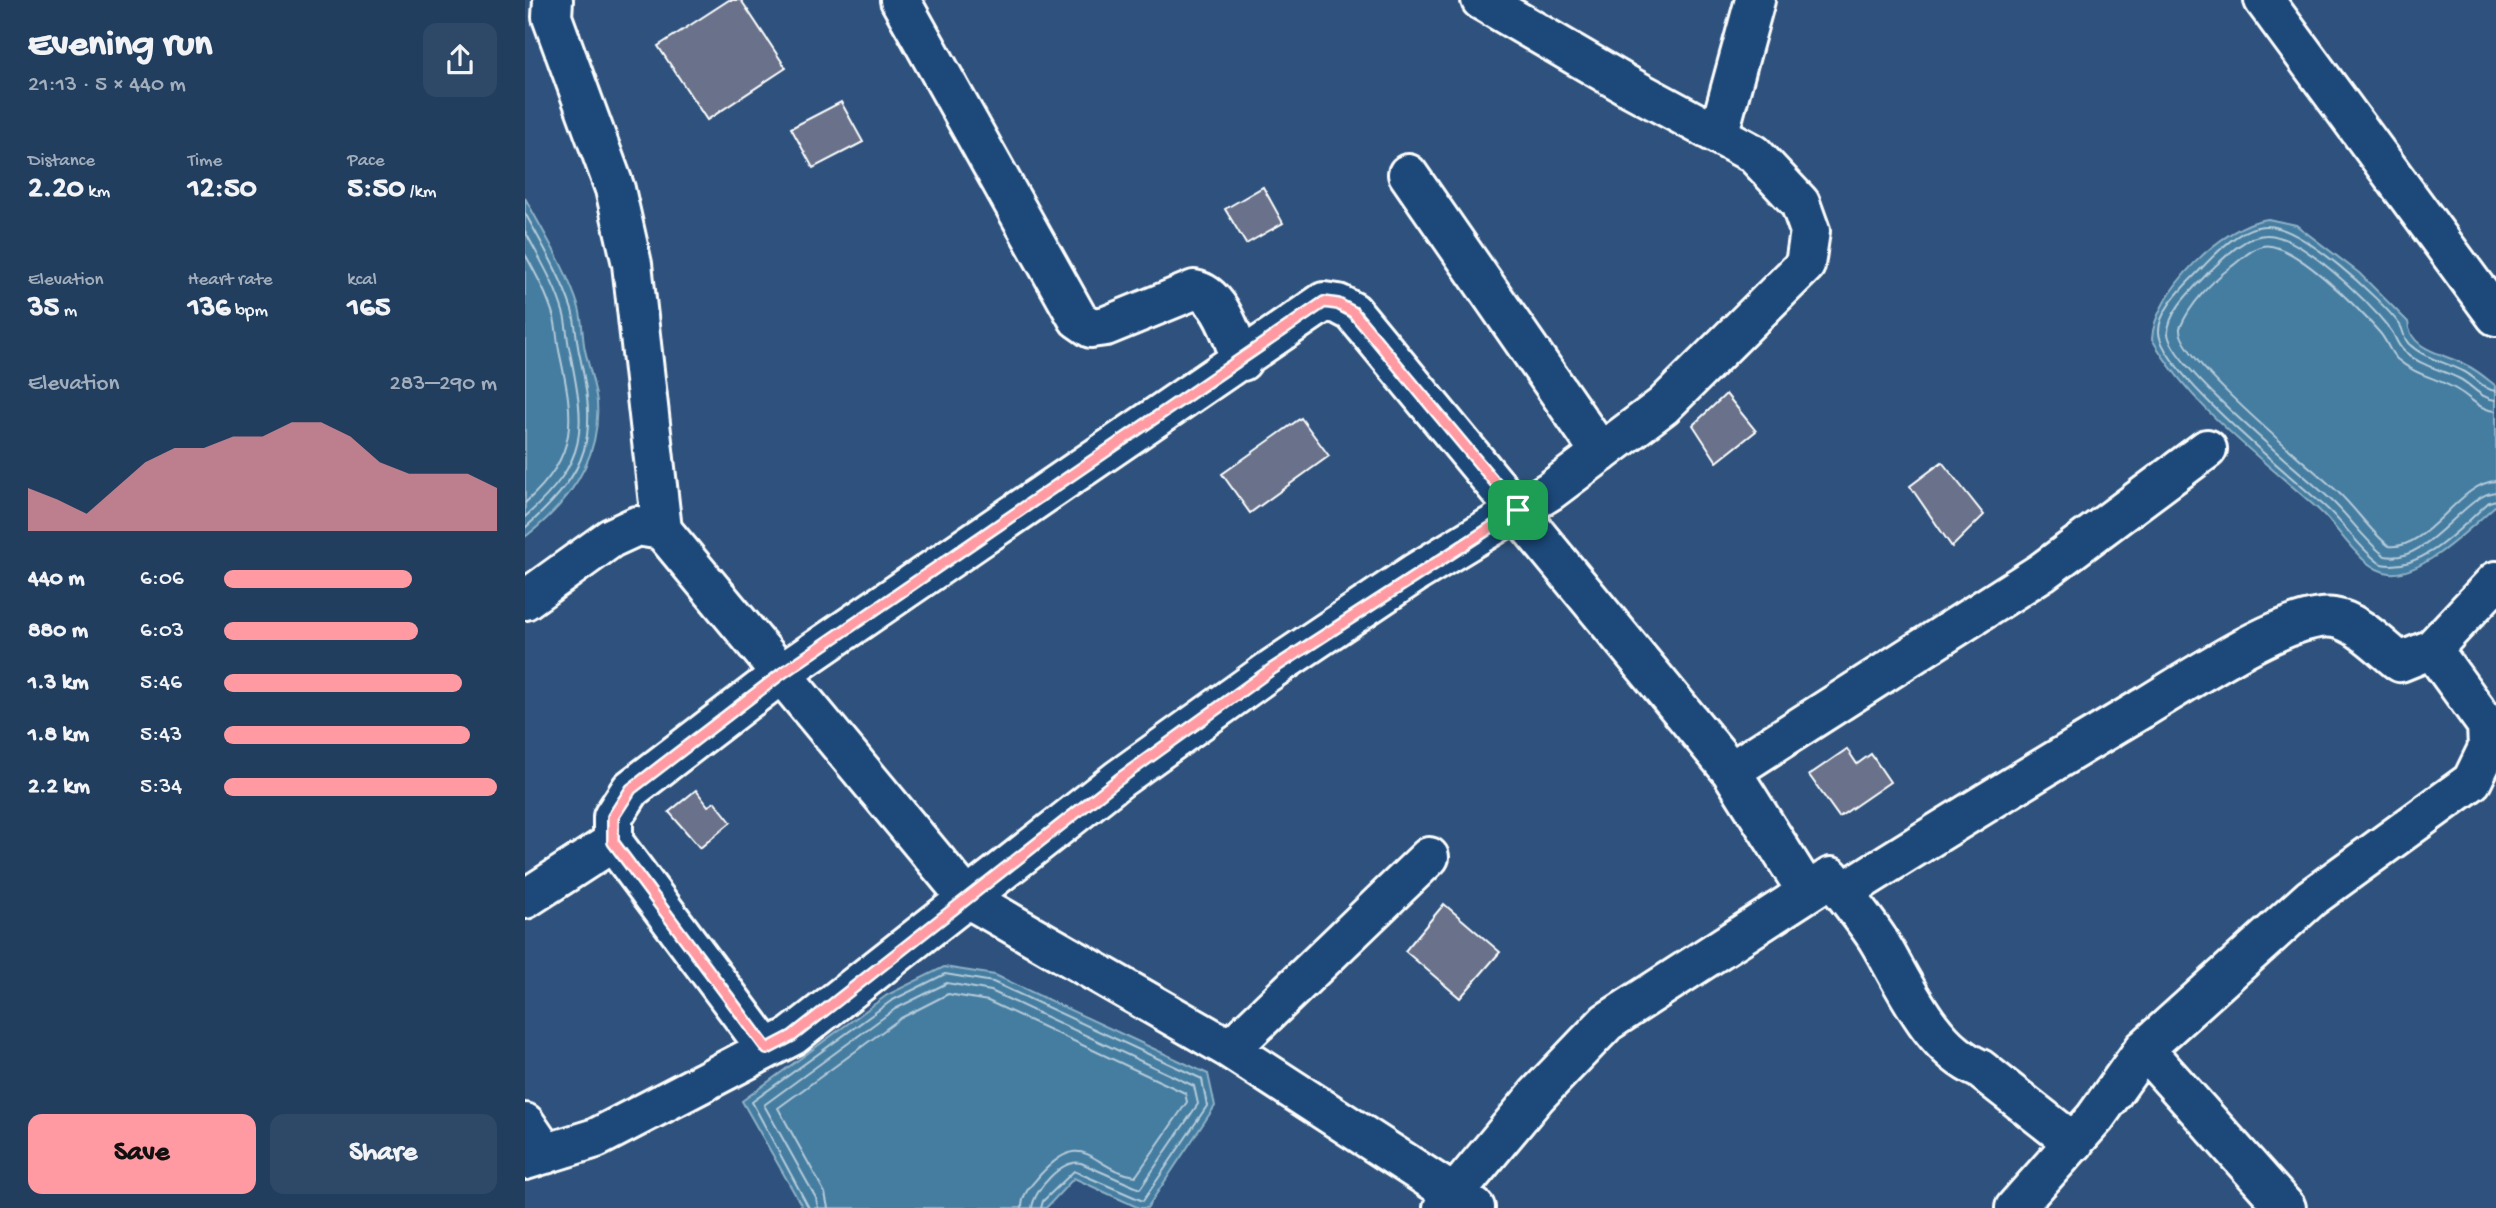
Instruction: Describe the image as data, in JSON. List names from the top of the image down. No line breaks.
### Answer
{"page":{"heading":["Evening run","21:13 · 5 × 440 m"],"stats":[["Distance","2.20 km"],["Time","12:50"],["Pace","5:50 /km"],["Elevation","35 m"],["Heart rate","136 bpm"],["kcal","165"]],"chart":["Elevation","283–290 m"],"list":[{"name":"440 m","note":"6:06"},{"name":"880 m","note":"6:03"},{"name":"1.3 km","note":"5:46"},{"name":"1.8 km","note":"5:43"},{"name":"2.2 km","note":"5:34"}],"buttons":["Save","Share"]}}
